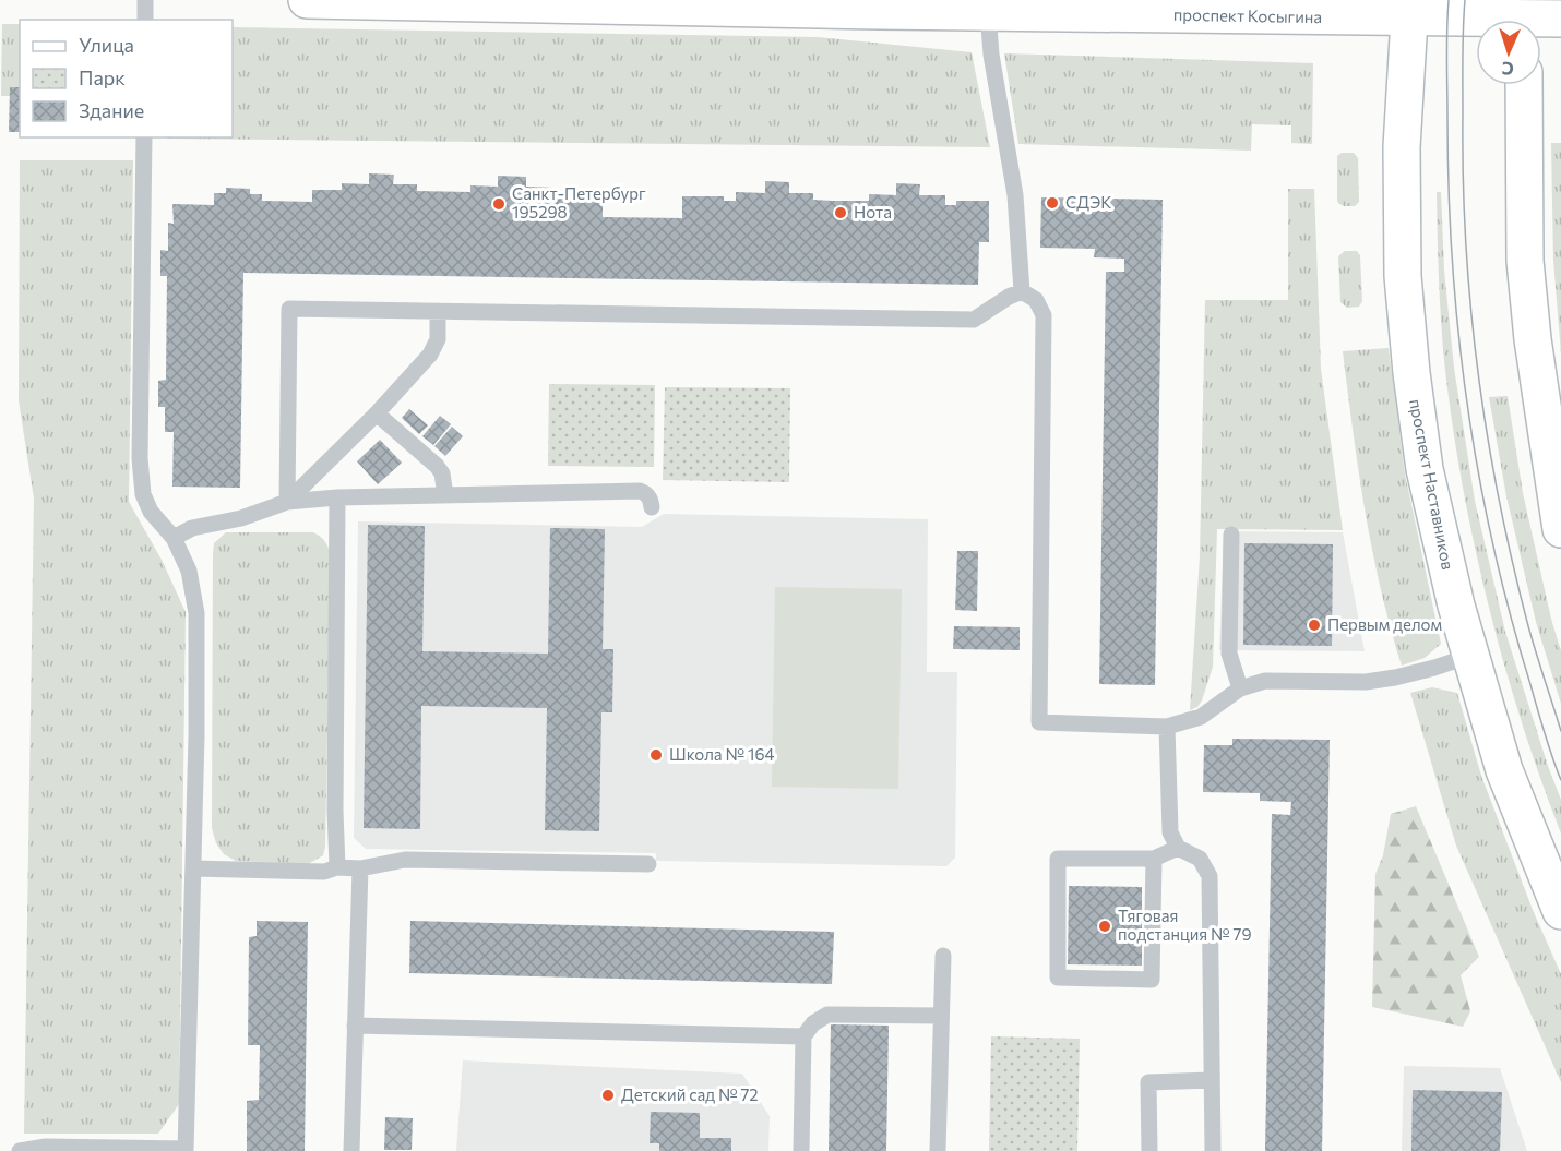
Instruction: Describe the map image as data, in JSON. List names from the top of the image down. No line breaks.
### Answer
{"streets":{"main road":["проспект Косыгина","проспект Наставников"]},"crossings":[["проспект Косыгина","проспект Наставников"]],"places":["СДЭК","Санкт-Петербург 195298","Нота","Первым делом","Школа № 164","Тяговая подстанция № 79","Детский сад № 72"],"legend":["Улица","Парк","Здание"],"north":"bottom"}
